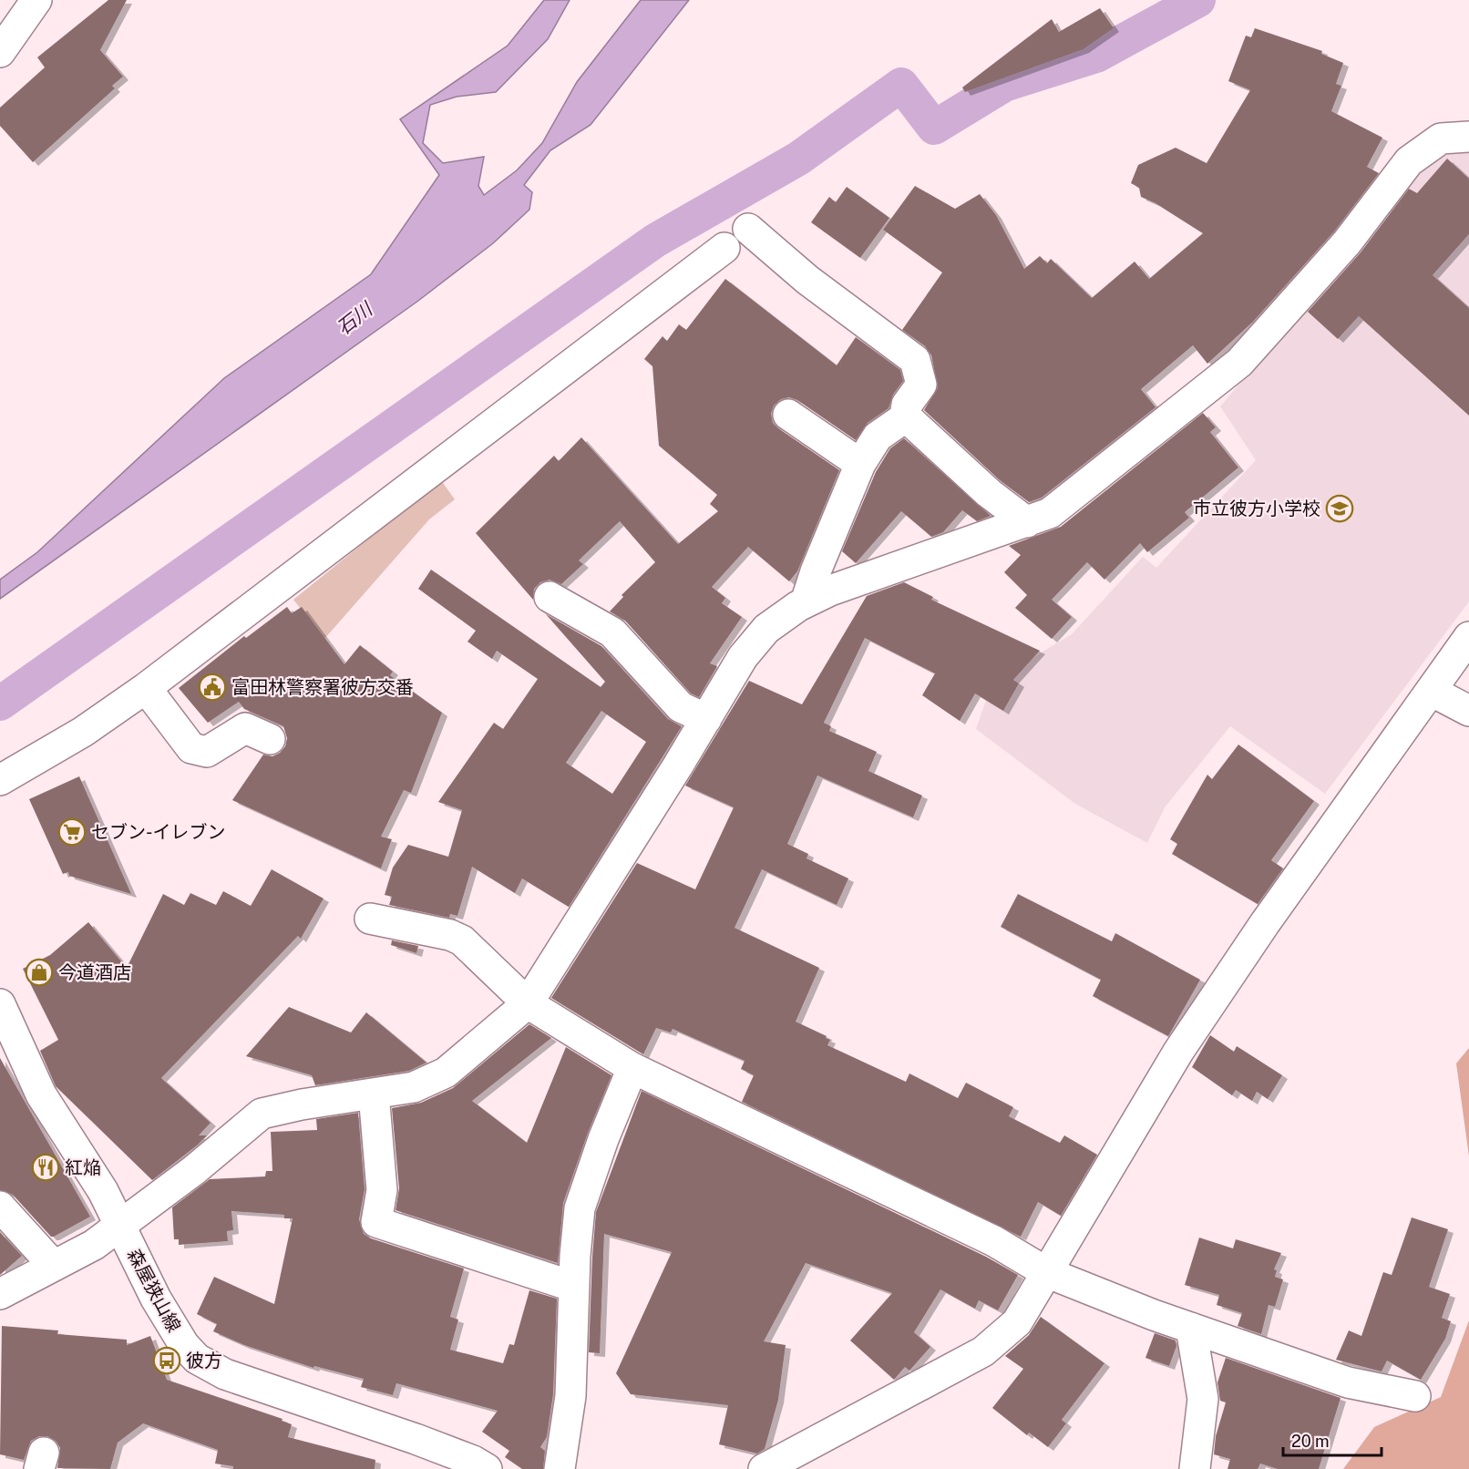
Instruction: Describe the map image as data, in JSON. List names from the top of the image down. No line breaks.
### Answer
{"streets":{"main road":["森屋狭山線"]},"water":["石川"],"places":{"school or university":["市立彼方小学校"],"public building":["富田林警察署彼方交番"],"supermarket":["セブン-イレブン"],"shop":["今道酒店"],"restaurant":["紅焔"],"bus stop":["彼方"]},"scale_bar":"20 m"}
